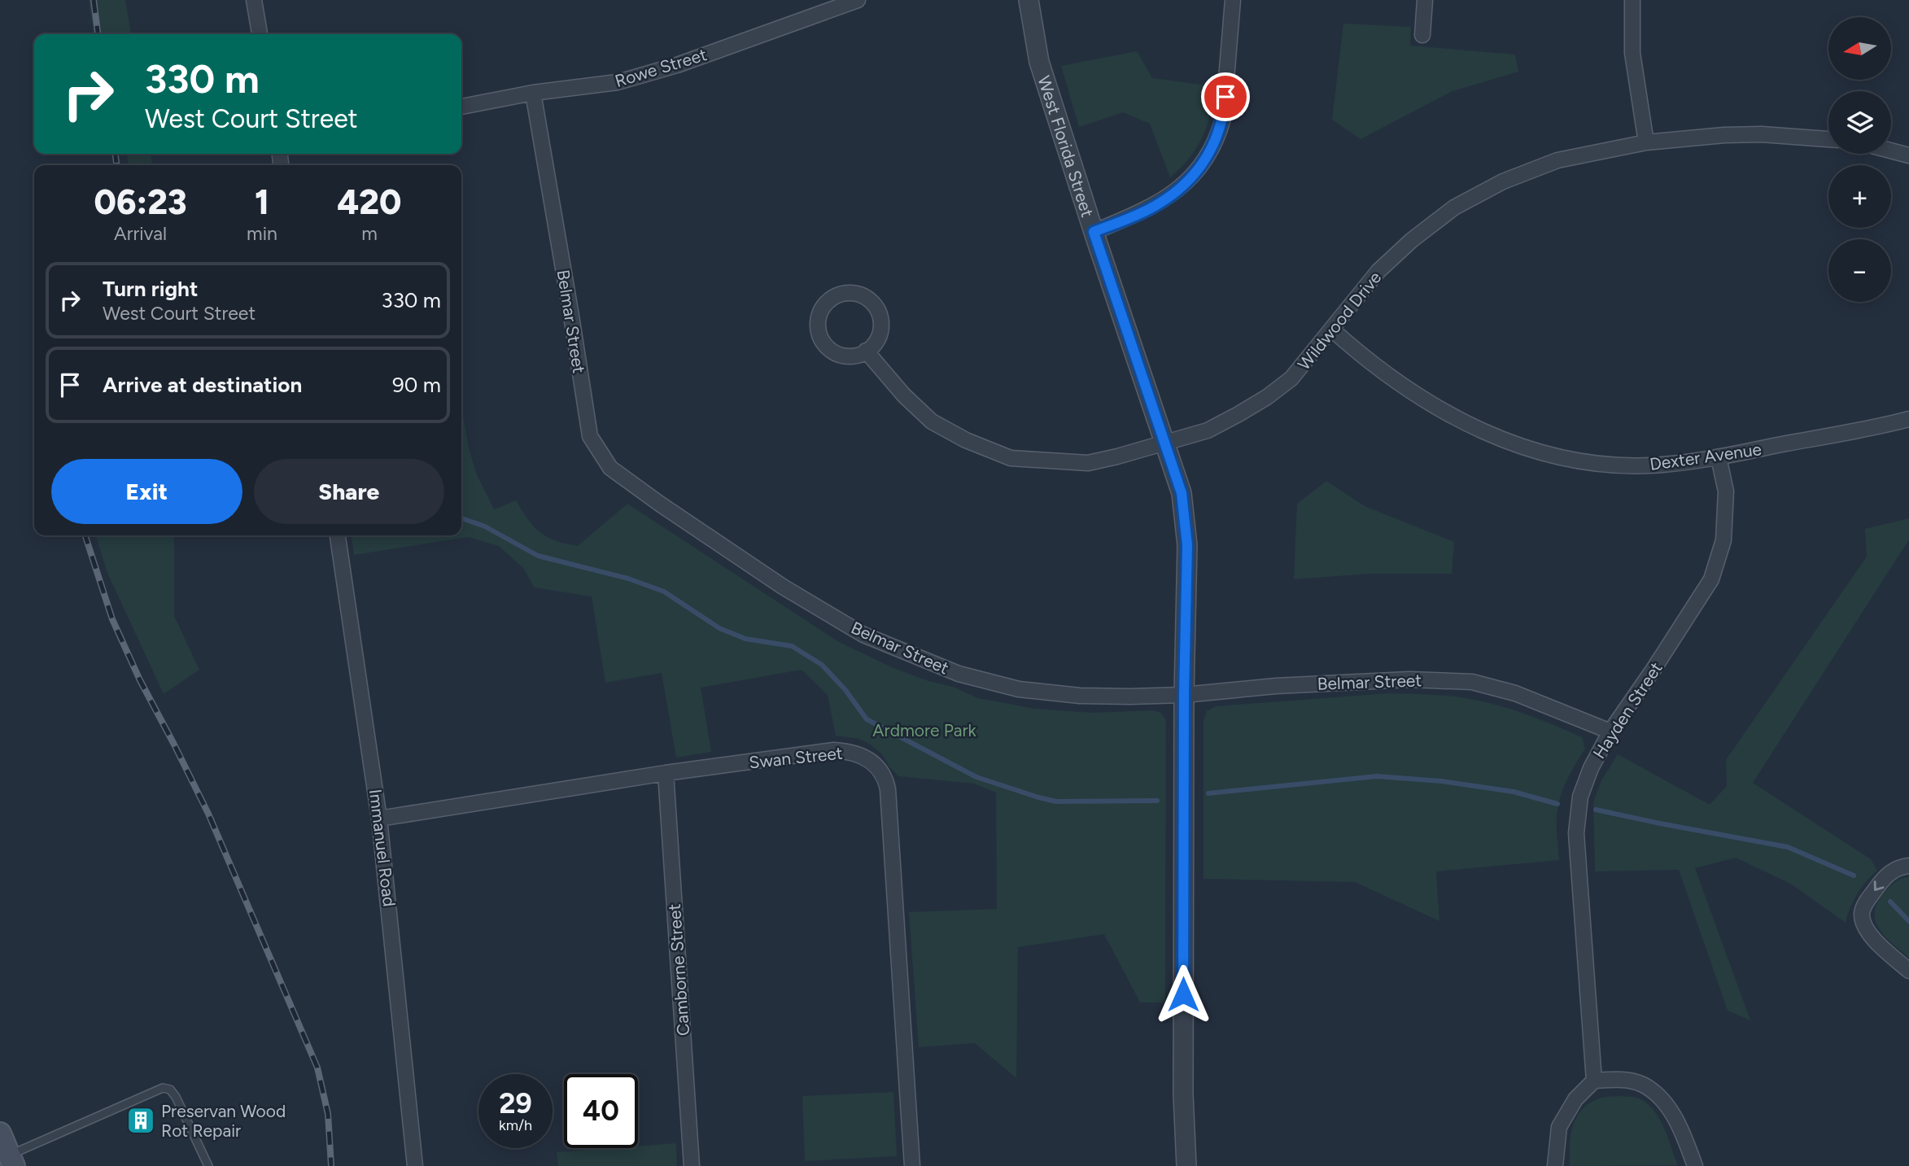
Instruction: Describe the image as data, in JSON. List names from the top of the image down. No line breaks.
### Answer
{"streets":{"street":["Rowe Street","West Florida Street","Wildwood Drive","Belmar Street","Dexter Avenue","Hayden Street","Swan Street","Immanuel Road","Camborne Street"]},"crossings":[["Rowe Street","Belmar Street"],["West Florida Street","Wildwood Drive"],["West Florida Street","Belmar Street"],["Wildwood Drive","Dexter Avenue"],["Belmar Street","Hayden Street"],["Dexter Avenue","Hayden Street"],["Swan Street","Immanuel Road"],["Swan Street","Camborne Street"]],"parks":["Ardmore Park"],"places":{"building":["Preservan Wood Rot Repair"]},"north":"left","page":{"map_buttons":["+","−"],"turn":["330 m","West Court Street"],"eta":["06:23","Arrival","1","min","420","m"],"list":[{"name":"Turn right","note":"West Court Street","value":"330 m"},{"name":"Arrive at destination","value":"90 m"}],"buttons":["Exit","Share"],"speed":"29 km/h","limit":"40"}}
